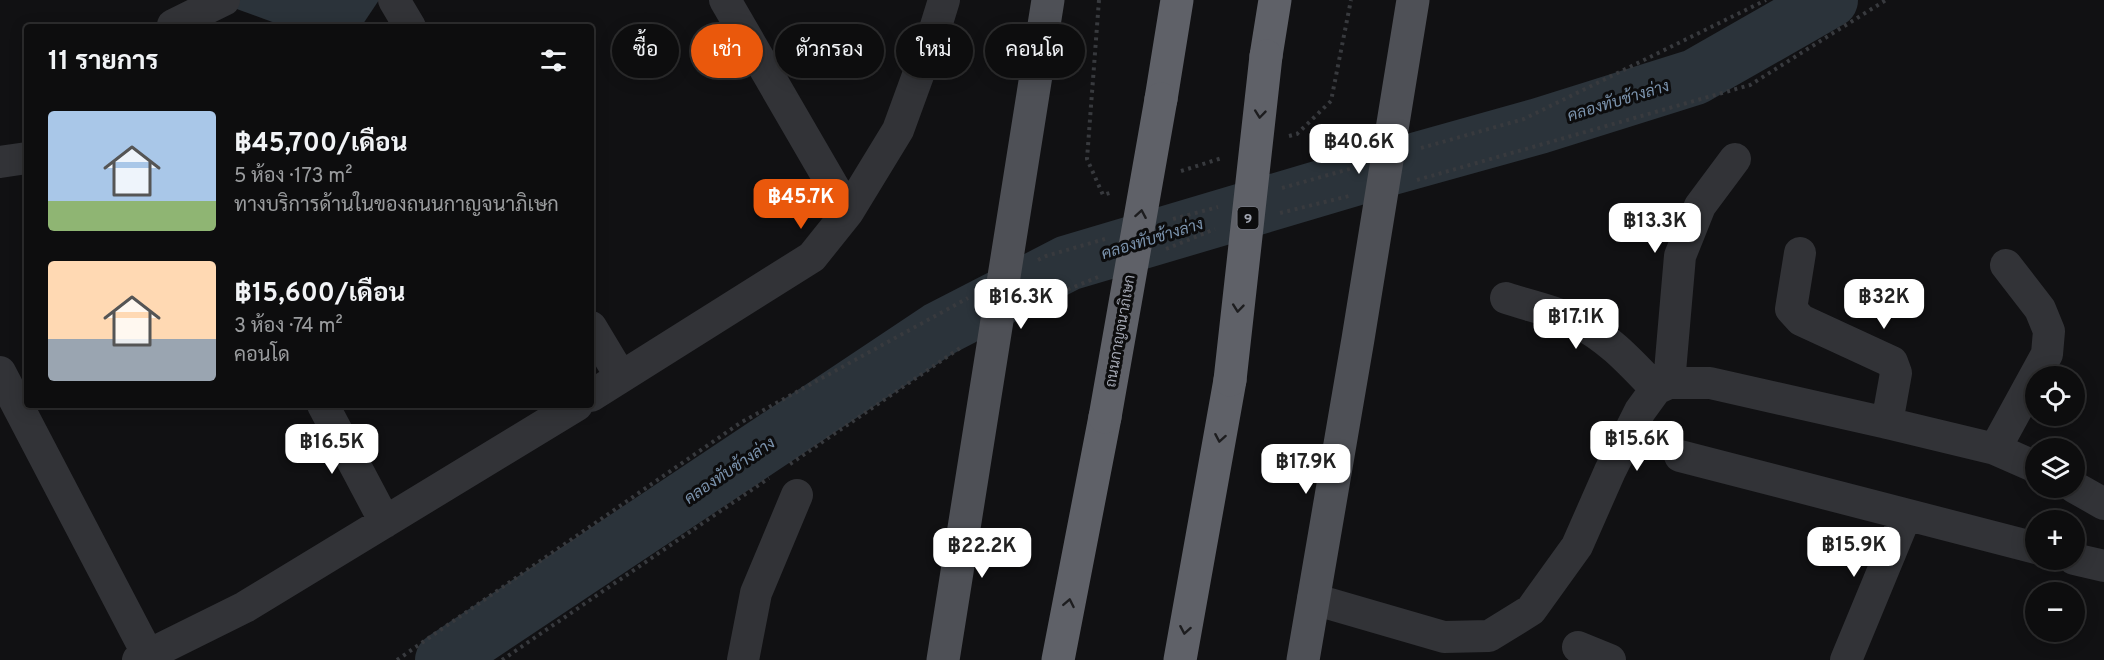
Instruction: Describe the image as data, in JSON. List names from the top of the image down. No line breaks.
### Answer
{"streets":{"highway":["9","ถนนกาญจนาภิเษก"]},"water":["คลองทับช้างล่าง"],"page":{"chip":["ซื้อ","เช่า","ตัวกรอง","ใหม่","คอนโด"],"heading":"11 รายการ","list":[{"name":"฿45,700/เดือน","note":"5 ห้อง · 173 m² · ทางบริการด้านในของถนนกาญจนาภิเษก"},{"name":"฿15,600/เดือน","note":"3 ห้อง · 74 m² · คอนโด"}],"price":["฿40.6K","฿45.7K","฿13.3K","฿16.3K","฿32K","฿17.1K","฿15.6K","฿16.5K","฿17.9K","฿15.9K","฿22.2K"],"map_buttons":["+","−"]}}
